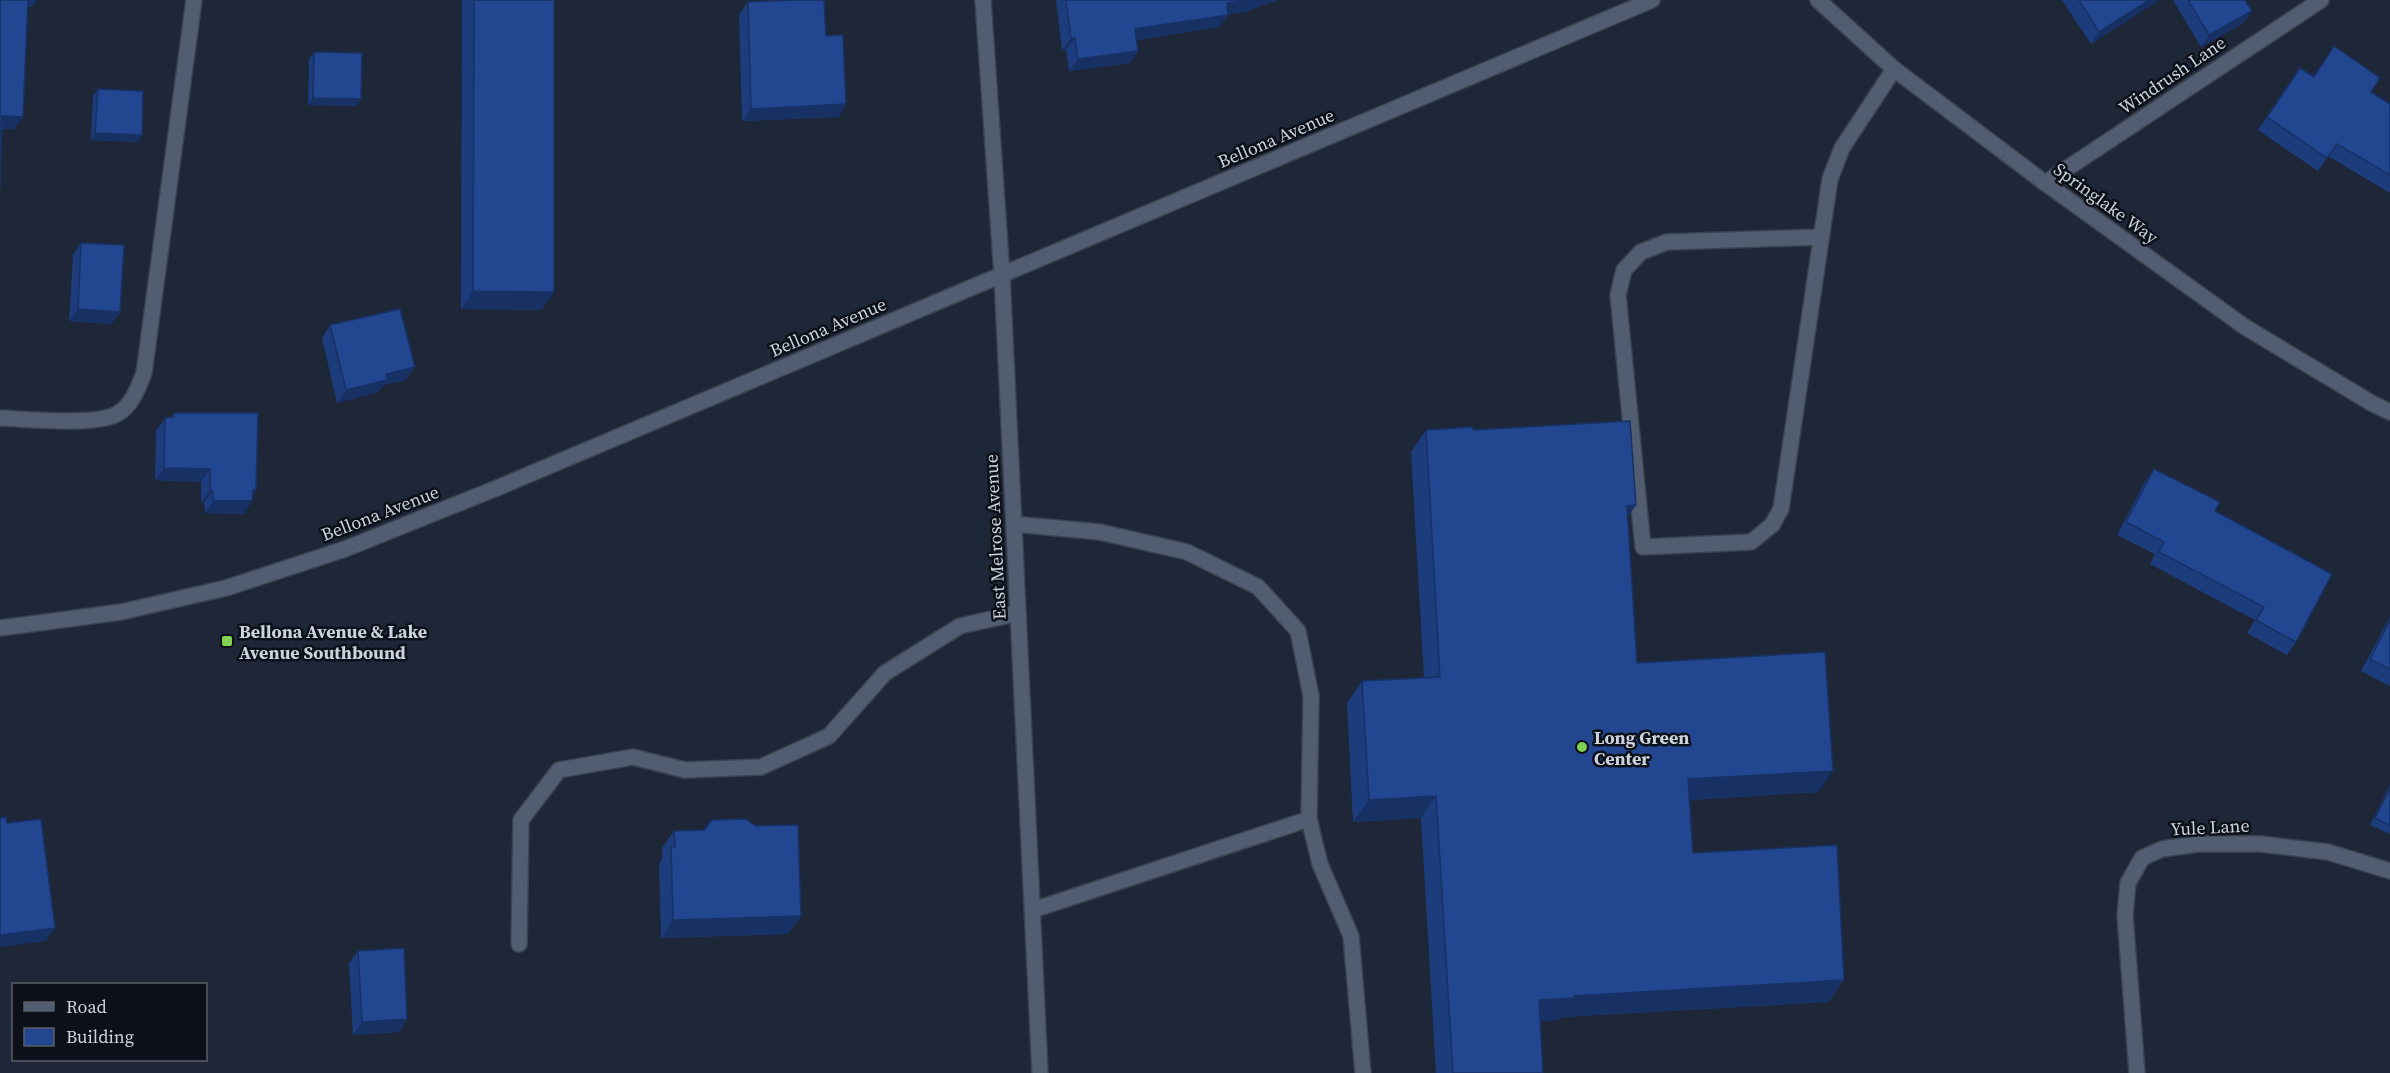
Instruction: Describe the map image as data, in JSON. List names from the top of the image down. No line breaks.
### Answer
{"streets":{"street":["Windrush Lane","Bellona Avenue","Springlake Way","East Melrose Avenue","Yule Lane"]},"crossings":[["Windrush Lane","Springlake Way"],["Bellona Avenue","East Melrose Avenue"]],"places":{"transit":["Bellona Avenue & Lake Avenue Southbound"],"other":["Long Green Center"]},"legend":["Road","Building"]}
